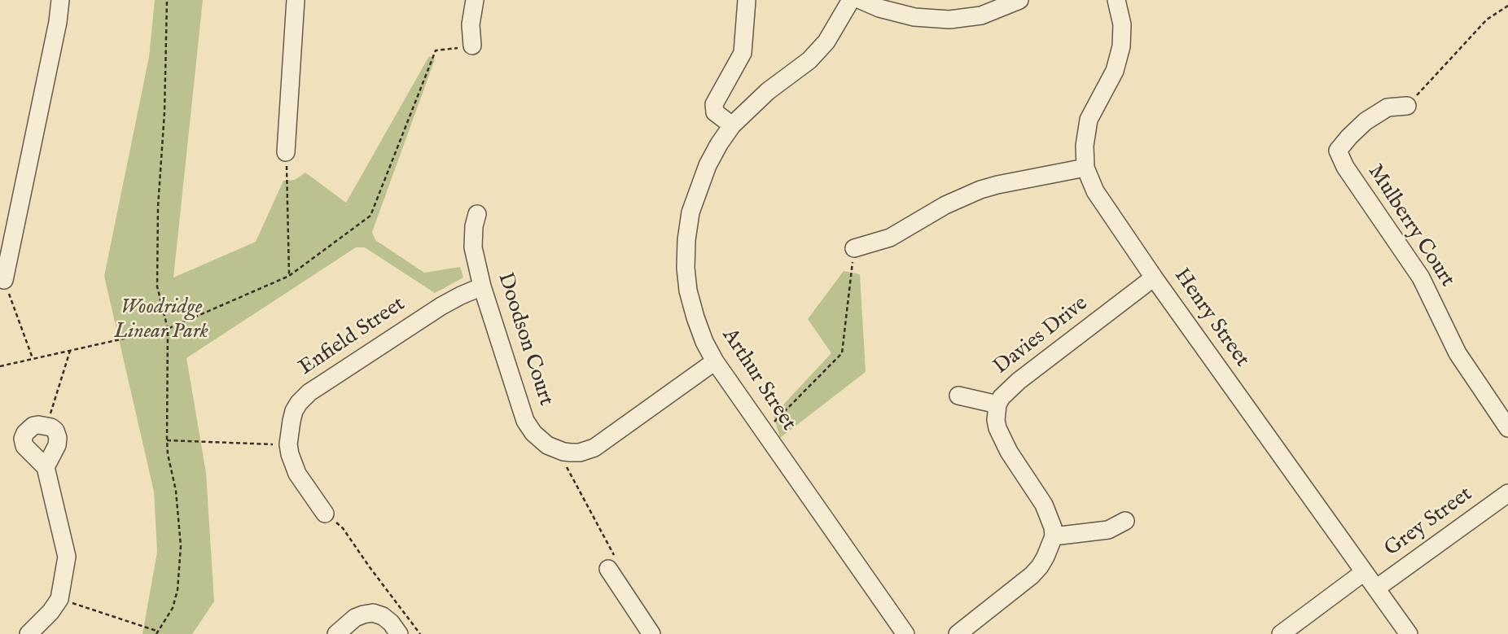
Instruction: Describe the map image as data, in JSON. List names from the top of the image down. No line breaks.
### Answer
{"streets":{"street":["Mulberry Court","Henry Street","Davies Drive","Enfield Street","Doodson Court","Arthur Street","Grey Street"]},"crossings":[["Henry Street","Davies Drive"],["Henry Street","Grey Street"],["Enfield Street","Doodson Court"],["Doodson Court","Arthur Street"]],"parks":["Woodridge Linear Park"]}
